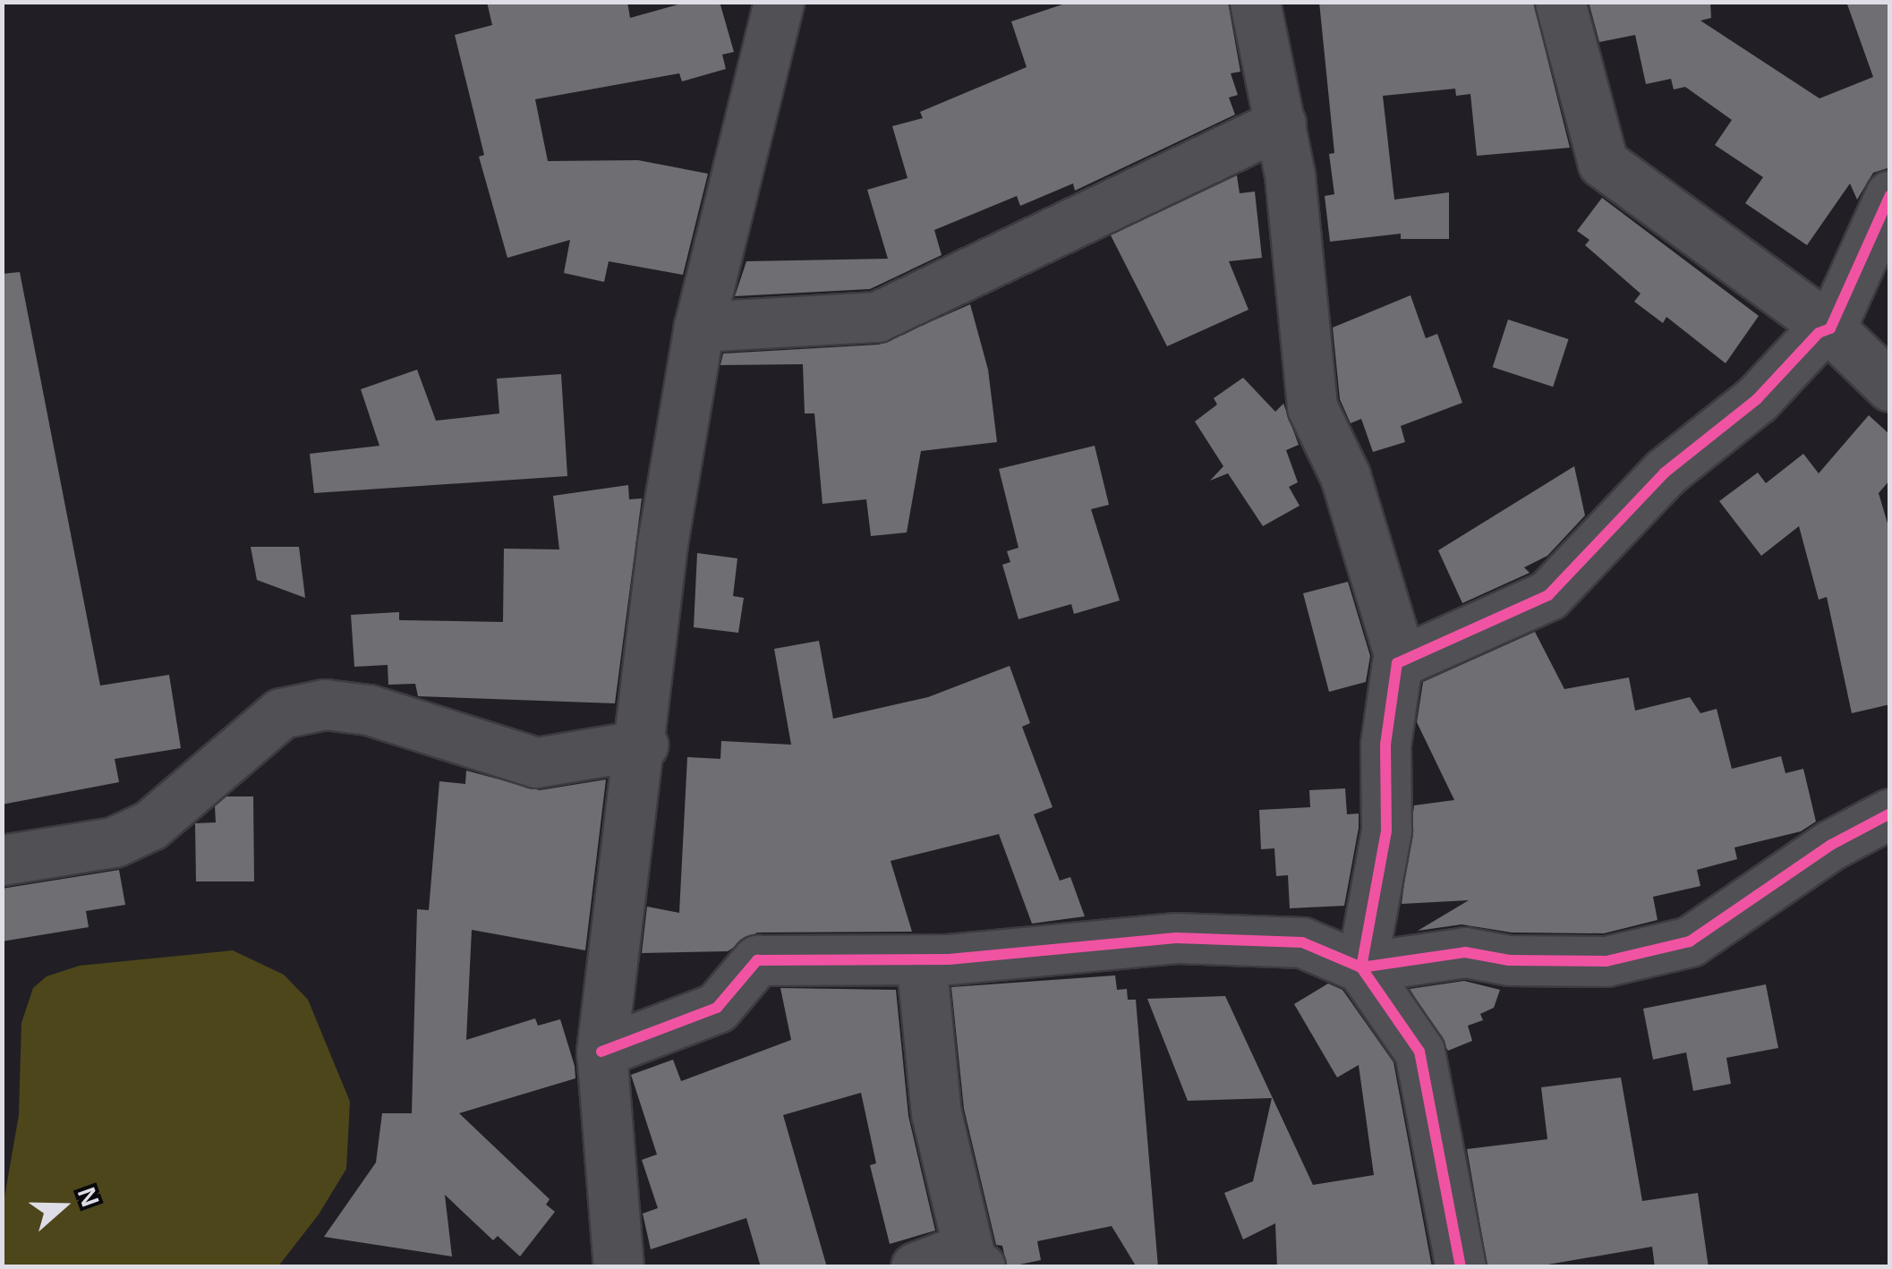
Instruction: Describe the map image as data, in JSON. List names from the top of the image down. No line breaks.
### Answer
{"north":"right"}
